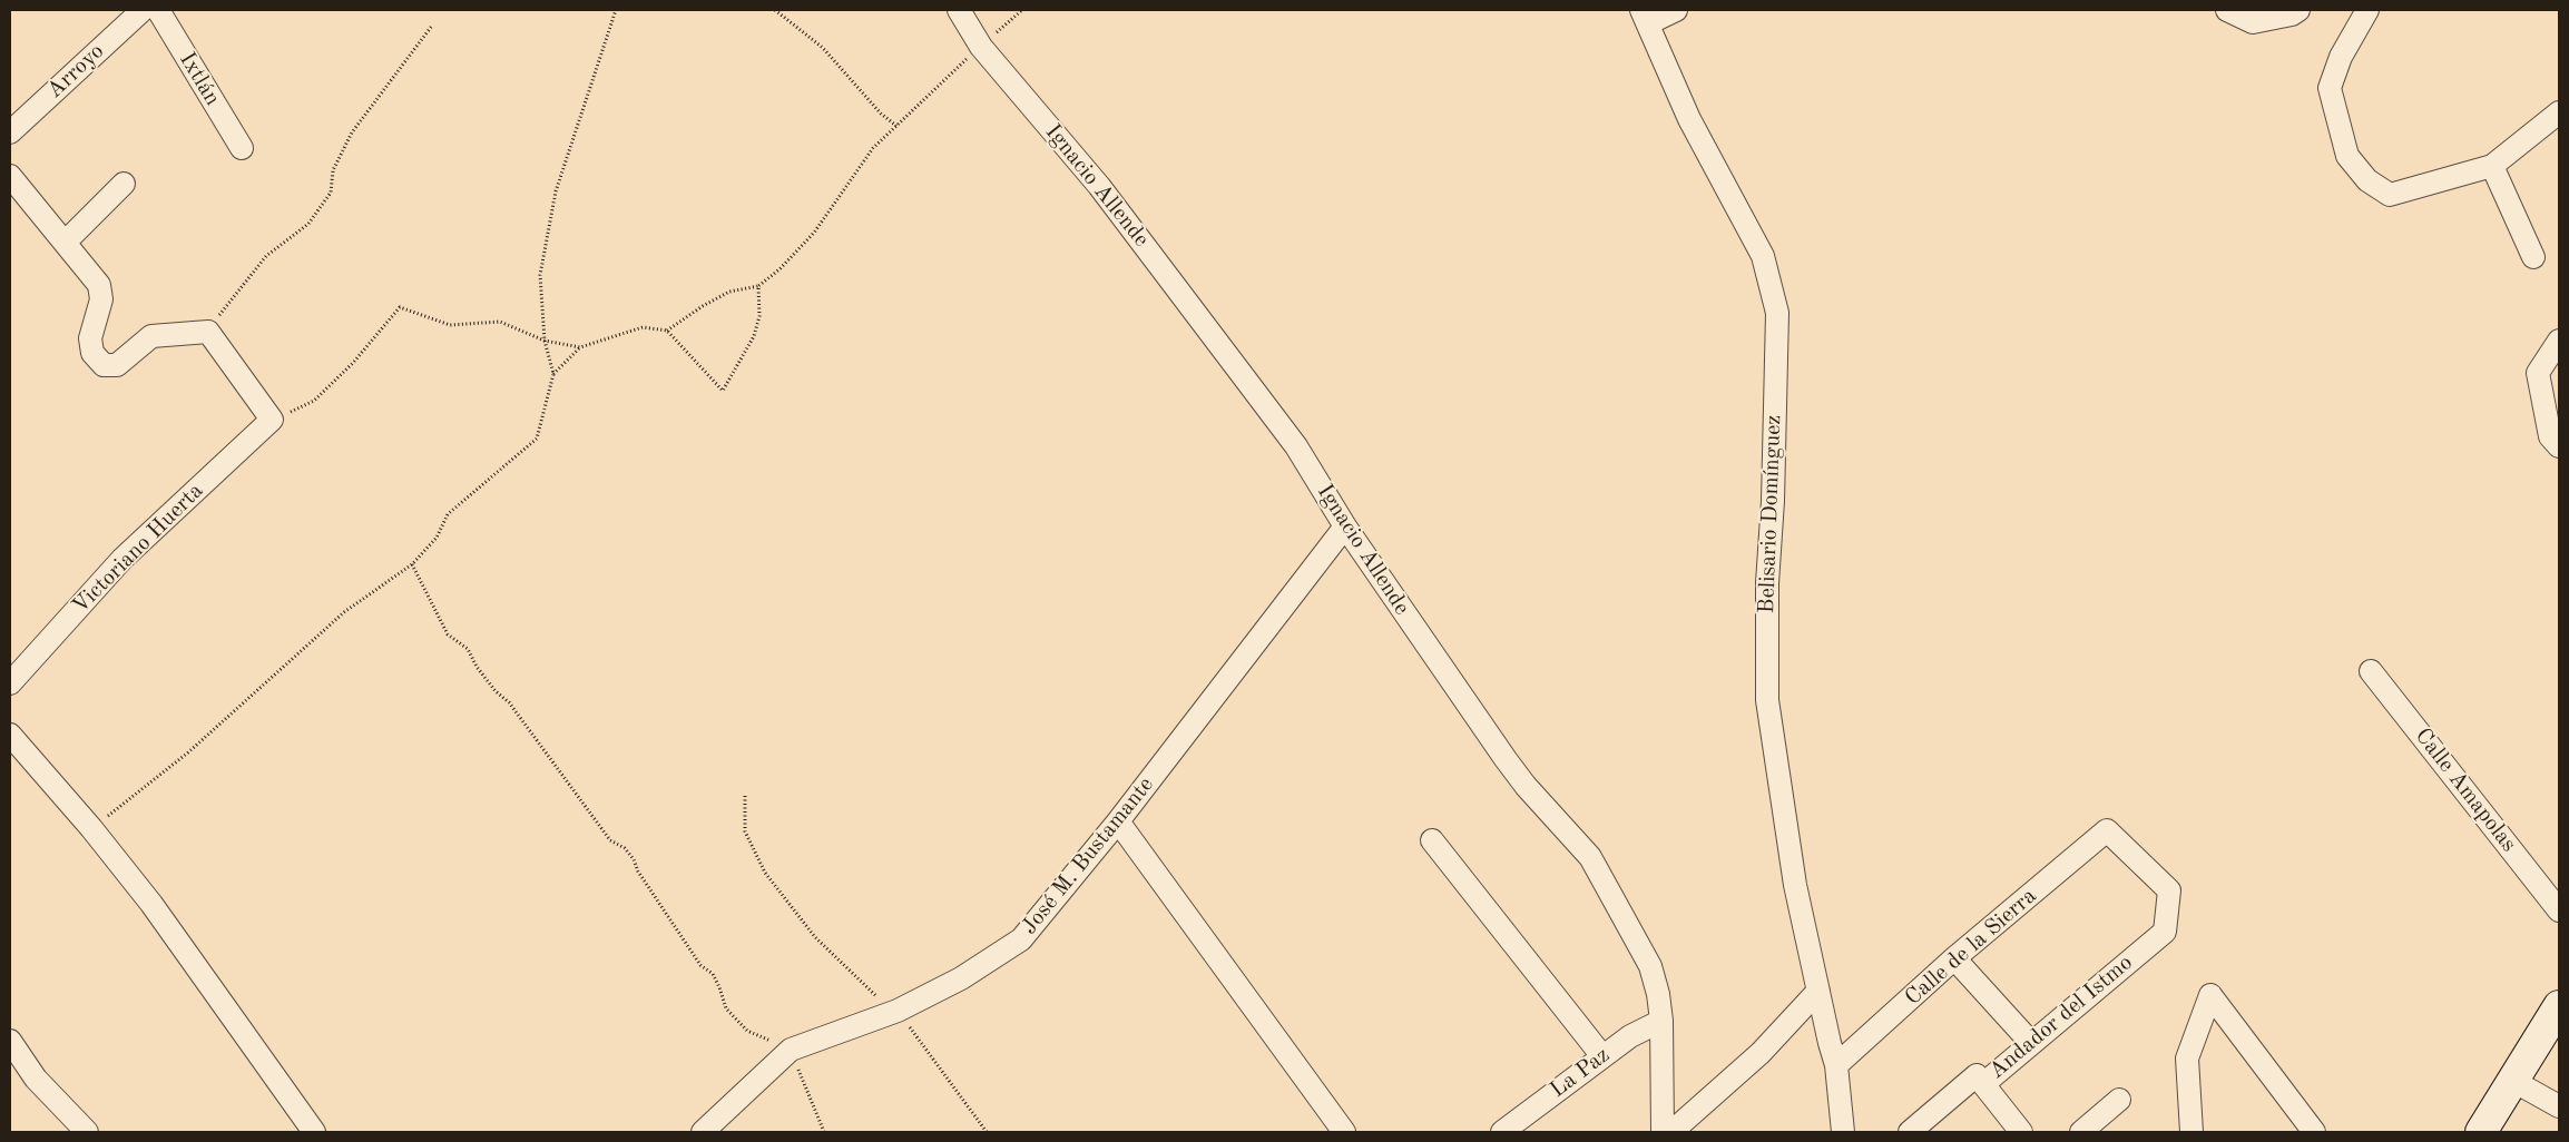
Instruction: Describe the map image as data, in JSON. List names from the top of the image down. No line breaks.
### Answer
{"streets":{"street":["Arroyo","Ixtlán","Ignacio Allende","Belisario Domínguez","Victoriano Huerta","Calle Amapolas","José M. Bustamante","Calle de la Sierra","Andador del Istmo","La Paz"]},"crossings":[["Ignacio Allende","José M. Bustamante"],["Ignacio Allende","La Paz"],["Belisario Domínguez","Calle de la Sierra"],["Calle de la Sierra","Andador del Istmo"]]}
